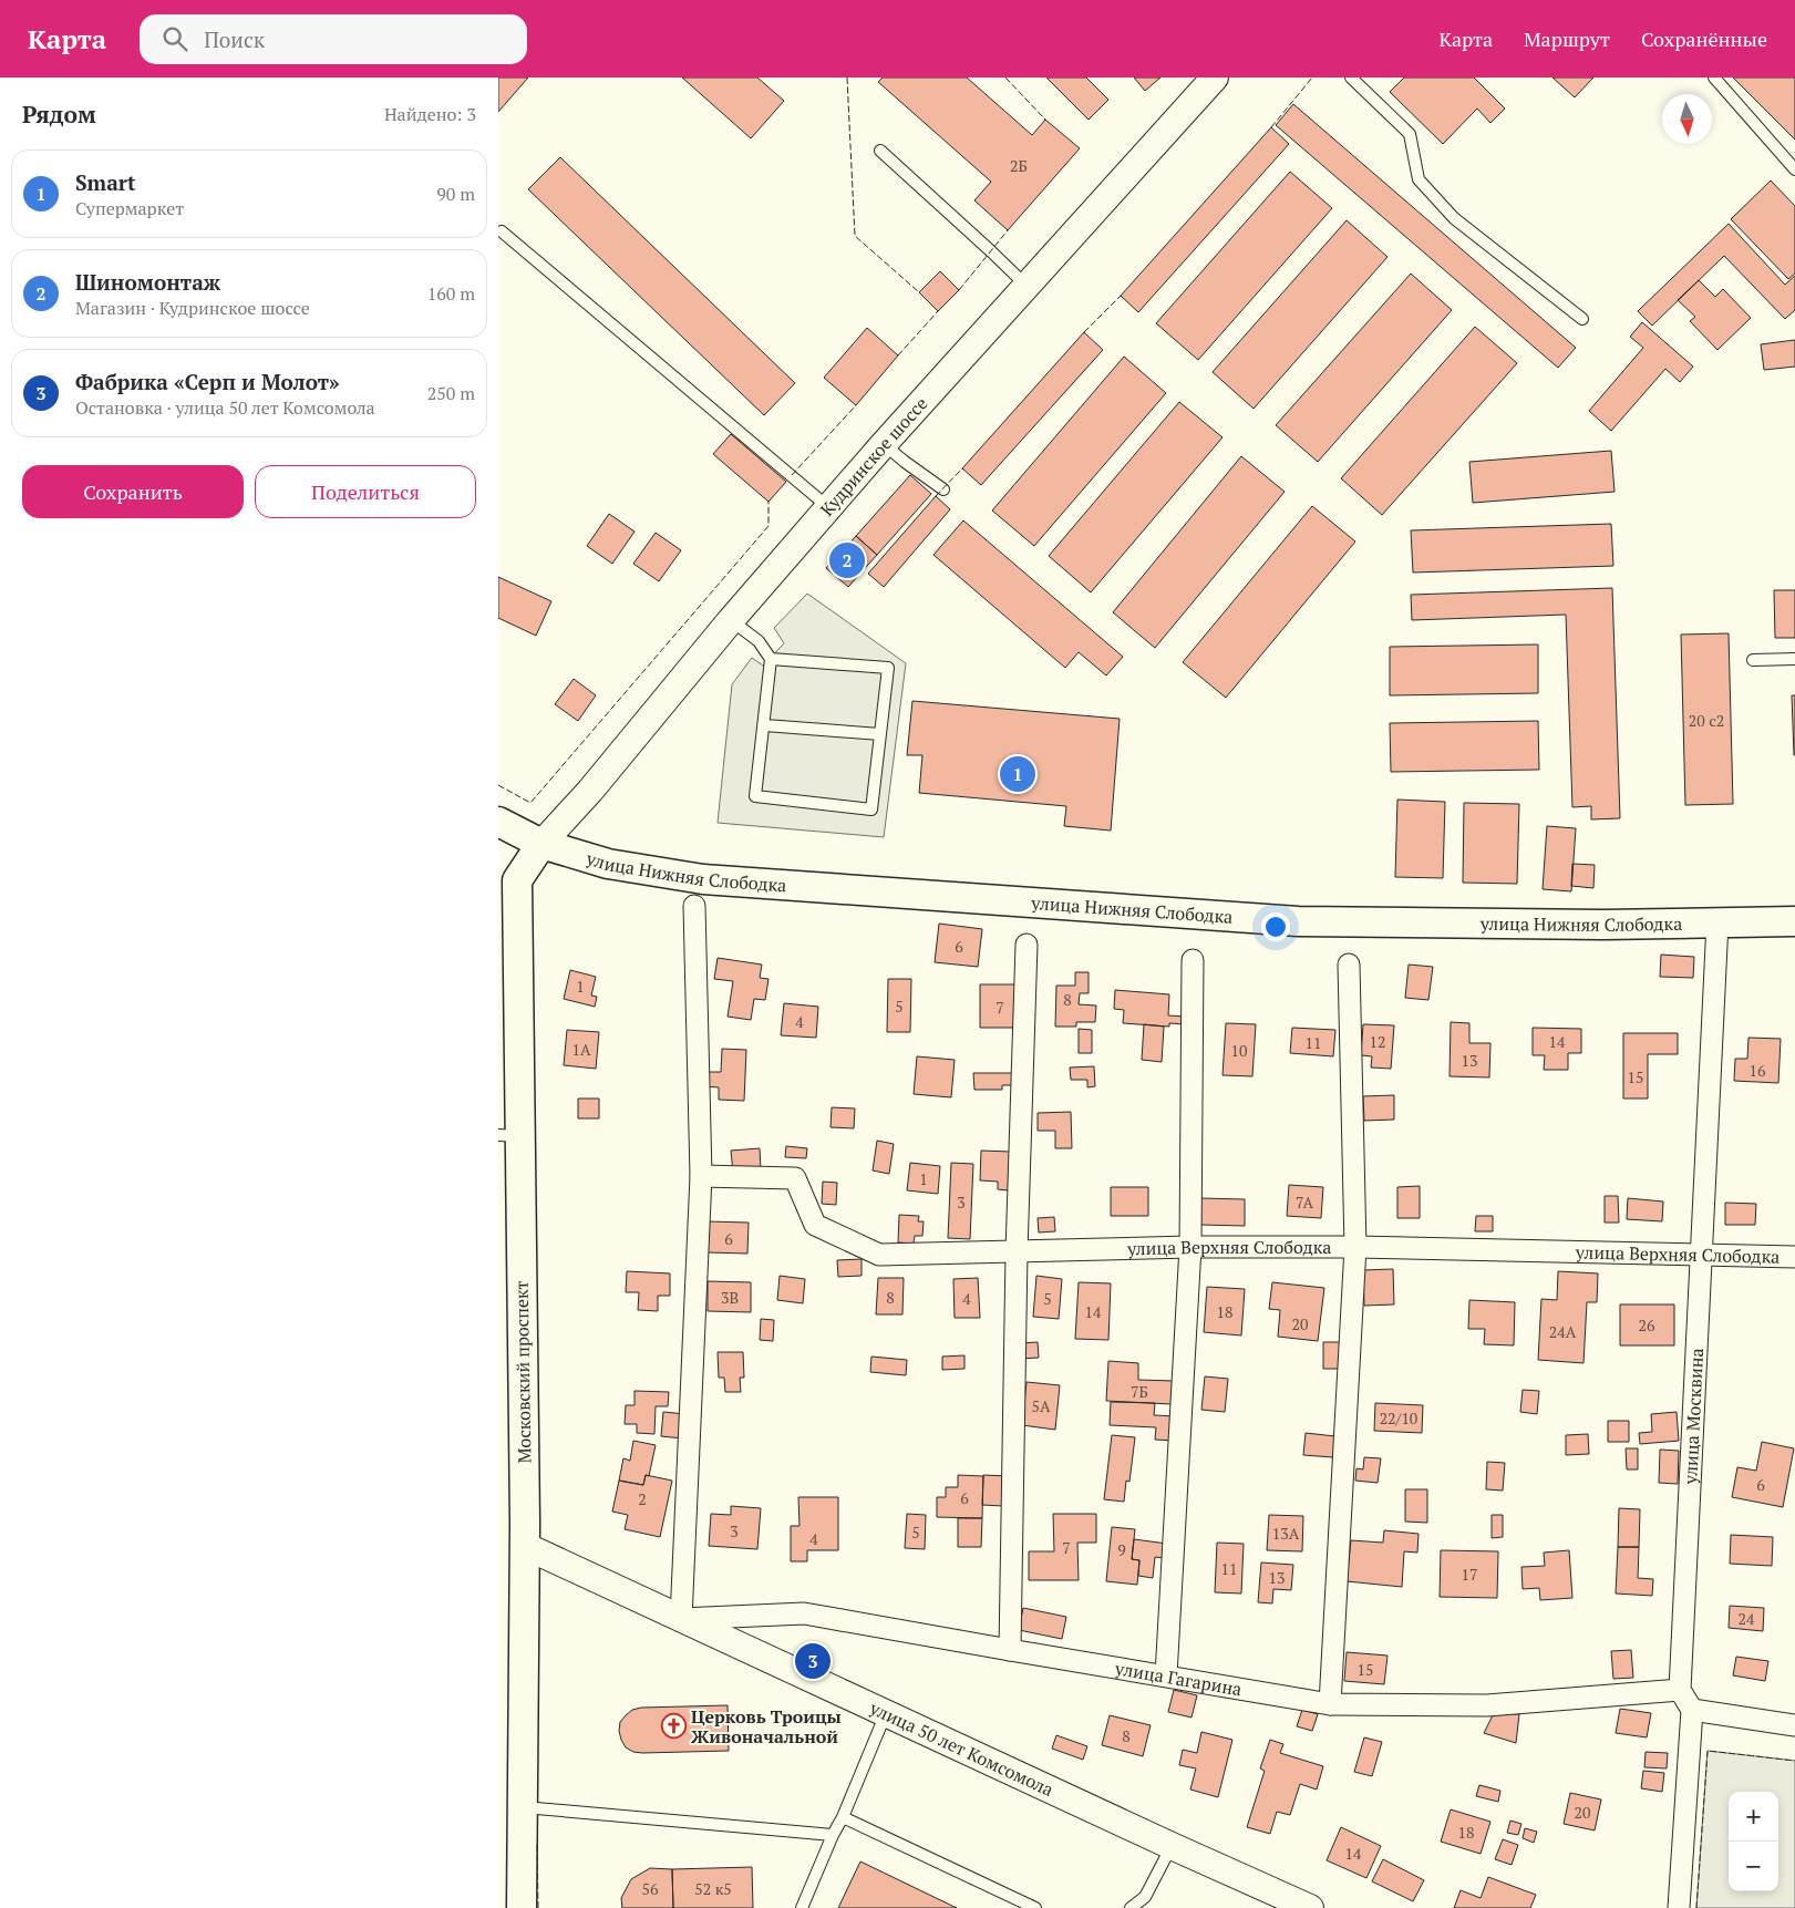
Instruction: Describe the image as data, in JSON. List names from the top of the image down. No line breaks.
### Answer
{"streets":{"main road":["улица Нижняя Слободка","Московский проспект"],"street":["Кудринское шоссе","улица Верхняя Слободка","улица Москвина","улица Гагарина","улица 50 лет Комсомола"]},"crossings":[["Кудринское шоссе","улица Нижняя Слободка"],["Кудринское шоссе","Московский проспект"],["улица Нижняя Слободка","Московский проспект"],["улица Нижняя Слободка","улица Москвина"],["улица Верхняя Слободка","улица Москвина"],["Московский проспект","улица 50 лет Комсомола"],["улица Москвина","улица Гагарина"],["улица Гагарина","улица 50 лет Комсомола"]],"places":{"church":["Церковь Троицы Живоначальной"]},"house_numbers":["2Б","20 с2","6","1","8","5","7","4","12","14","11","1А","10","13","16","15","1","3","7А","6","3В","8","4","5","14","18","20","26","24А","7Б","5А","22/10","6","6","2","3","5","13А","4","7","9","11","17","13","24","15","8","20","18","14","56","52 к5"],"north":"bottom","page":{"header":"Карта","search":"Поиск","nav":["Карта","Маршрут","Сохранённые"],"heading":["Рядом","Найдено: 3"],"list":[{"mark":"1","name":"Smart","note":"Супермаркет","value":"90 m"},{"mark":"2","name":"Шиномонтаж","note":"Магазин · Кудринское шоссе","value":"160 m"},{"mark":"3","name":"Фабрика «Серп и Молот»","note":"Остановка · улица 50 лет Комсомола","value":"250 m"}],"buttons":["Сохранить","Поделиться"],"pins":["2","1","3"],"map_buttons":["+","−"]}}
